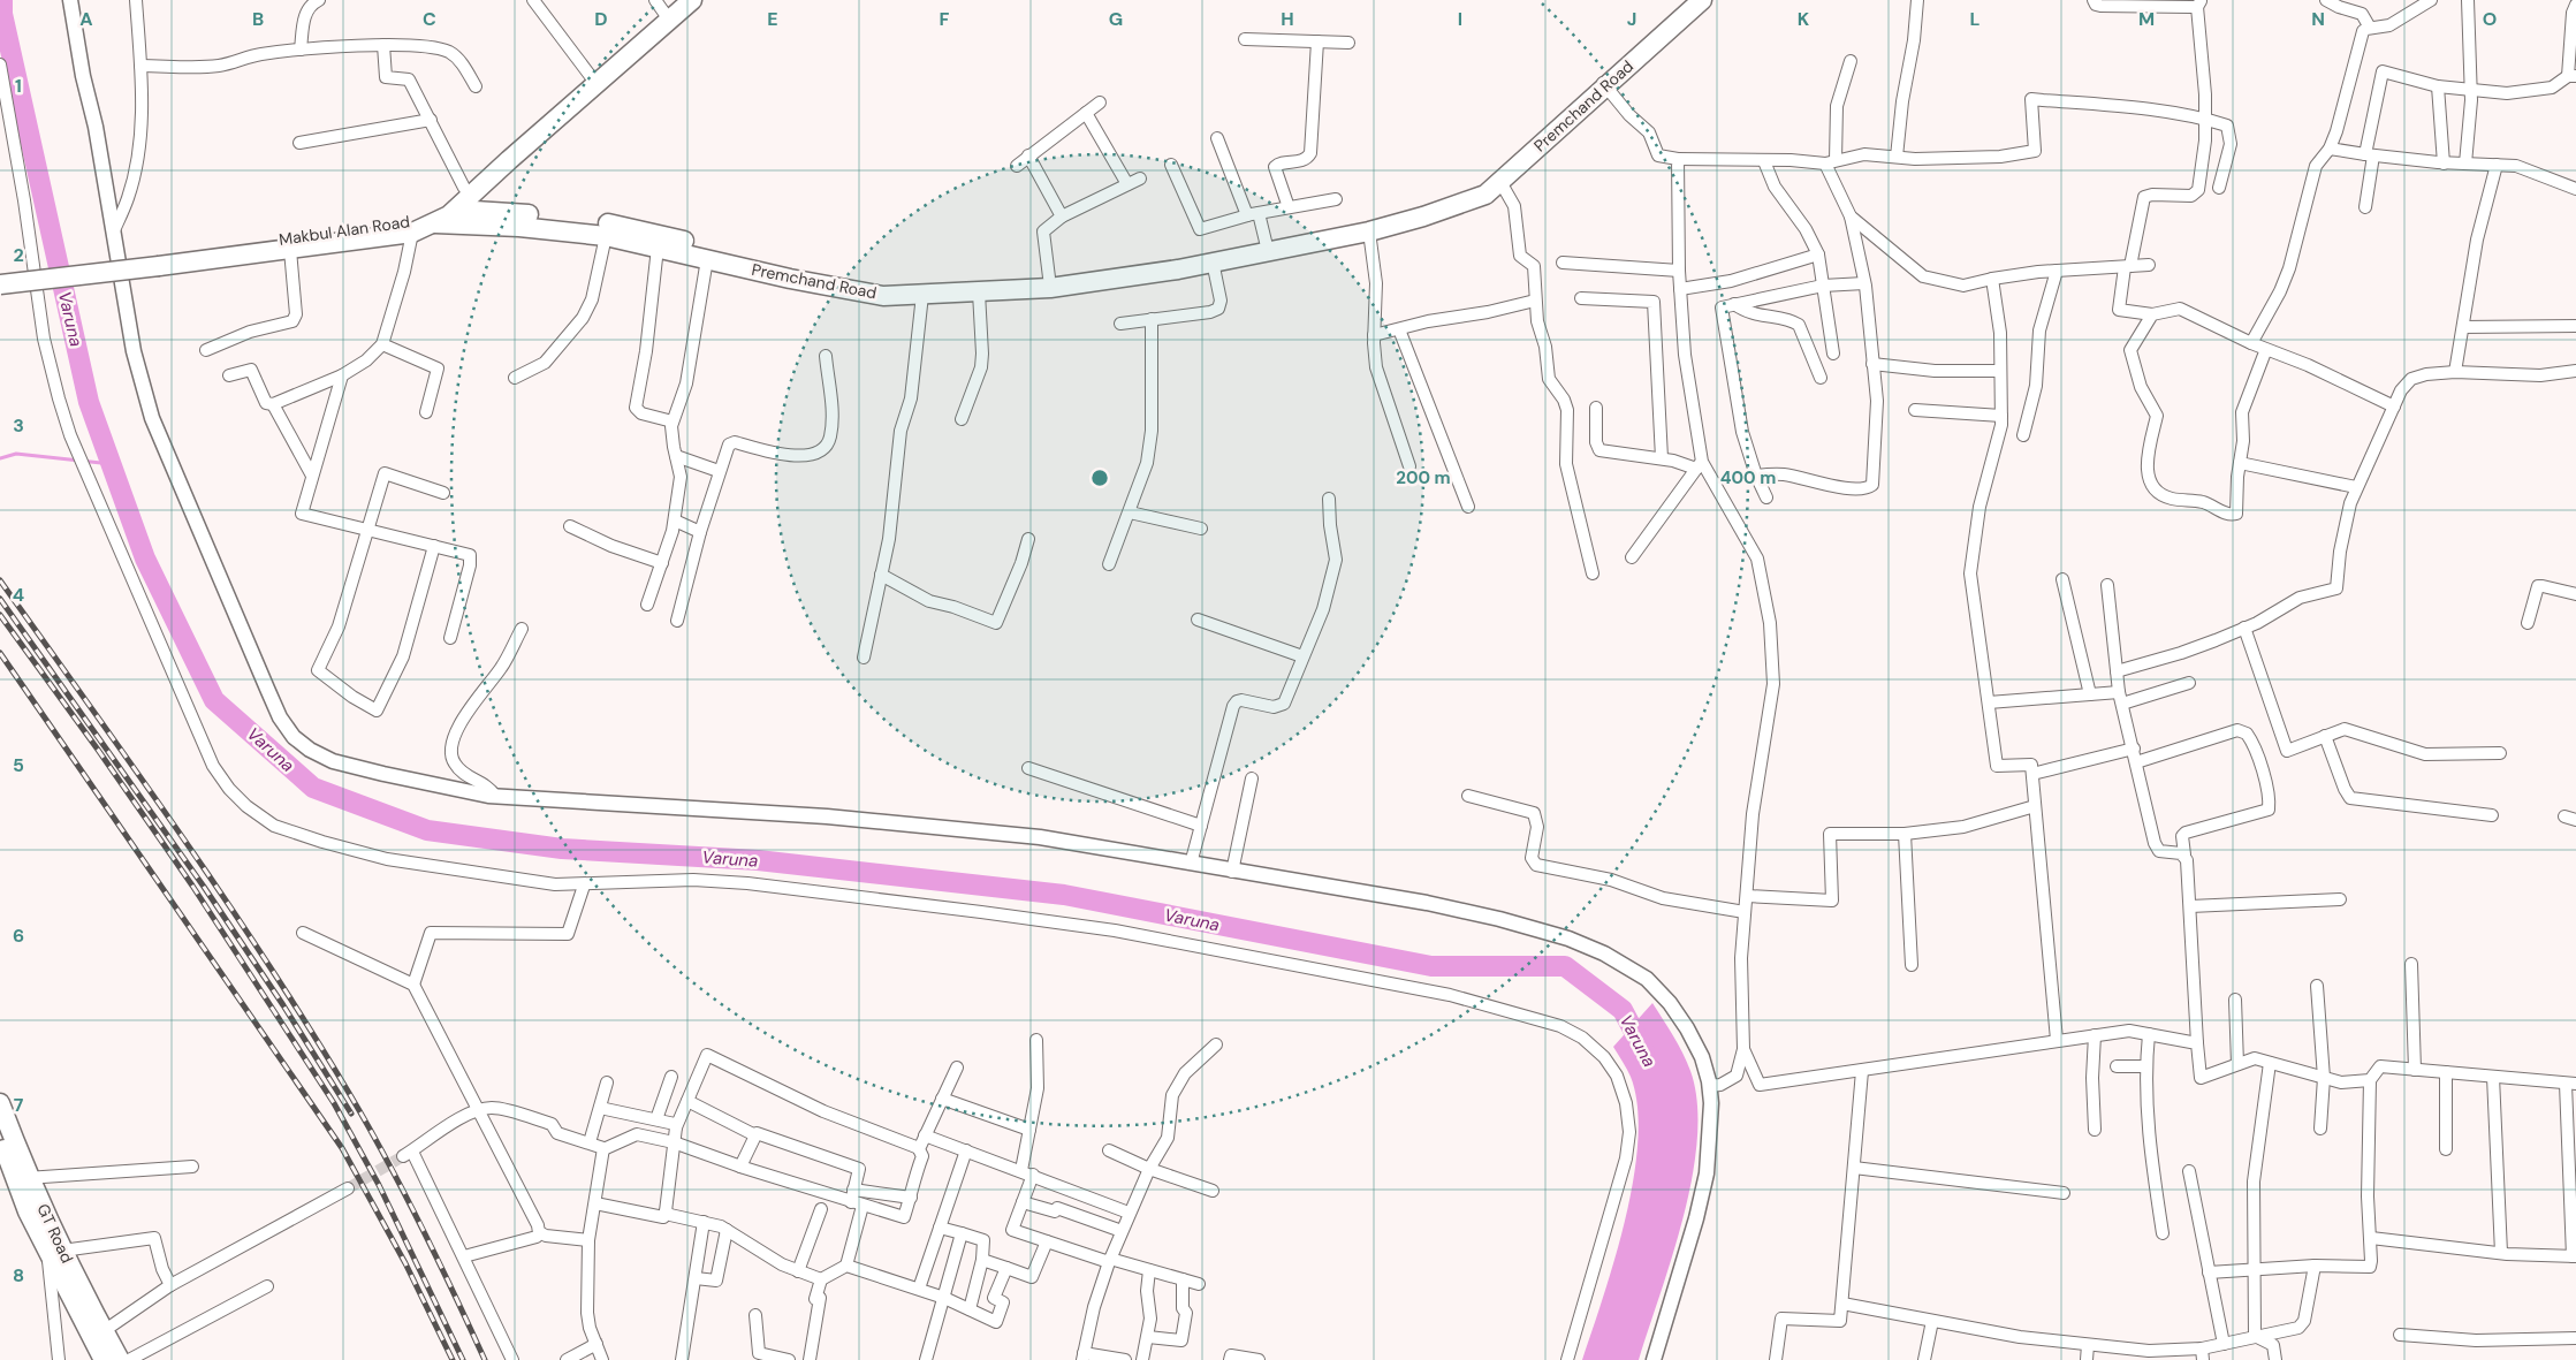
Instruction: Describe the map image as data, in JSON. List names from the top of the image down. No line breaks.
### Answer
{"streets":{"highway":["Premchand Road","Makbul Alan Road","GT Road"]},"crossings":[["Premchand Road","Makbul Alan Road"]],"water":["Varuna"],"grid":{"columns":["A","B","C","D","E","F","G","H","I","J","K","L","M","N","O"],"rows":["1","2","3","4","5","6","7","8"]},"rings":["200 m","400 m"]}
